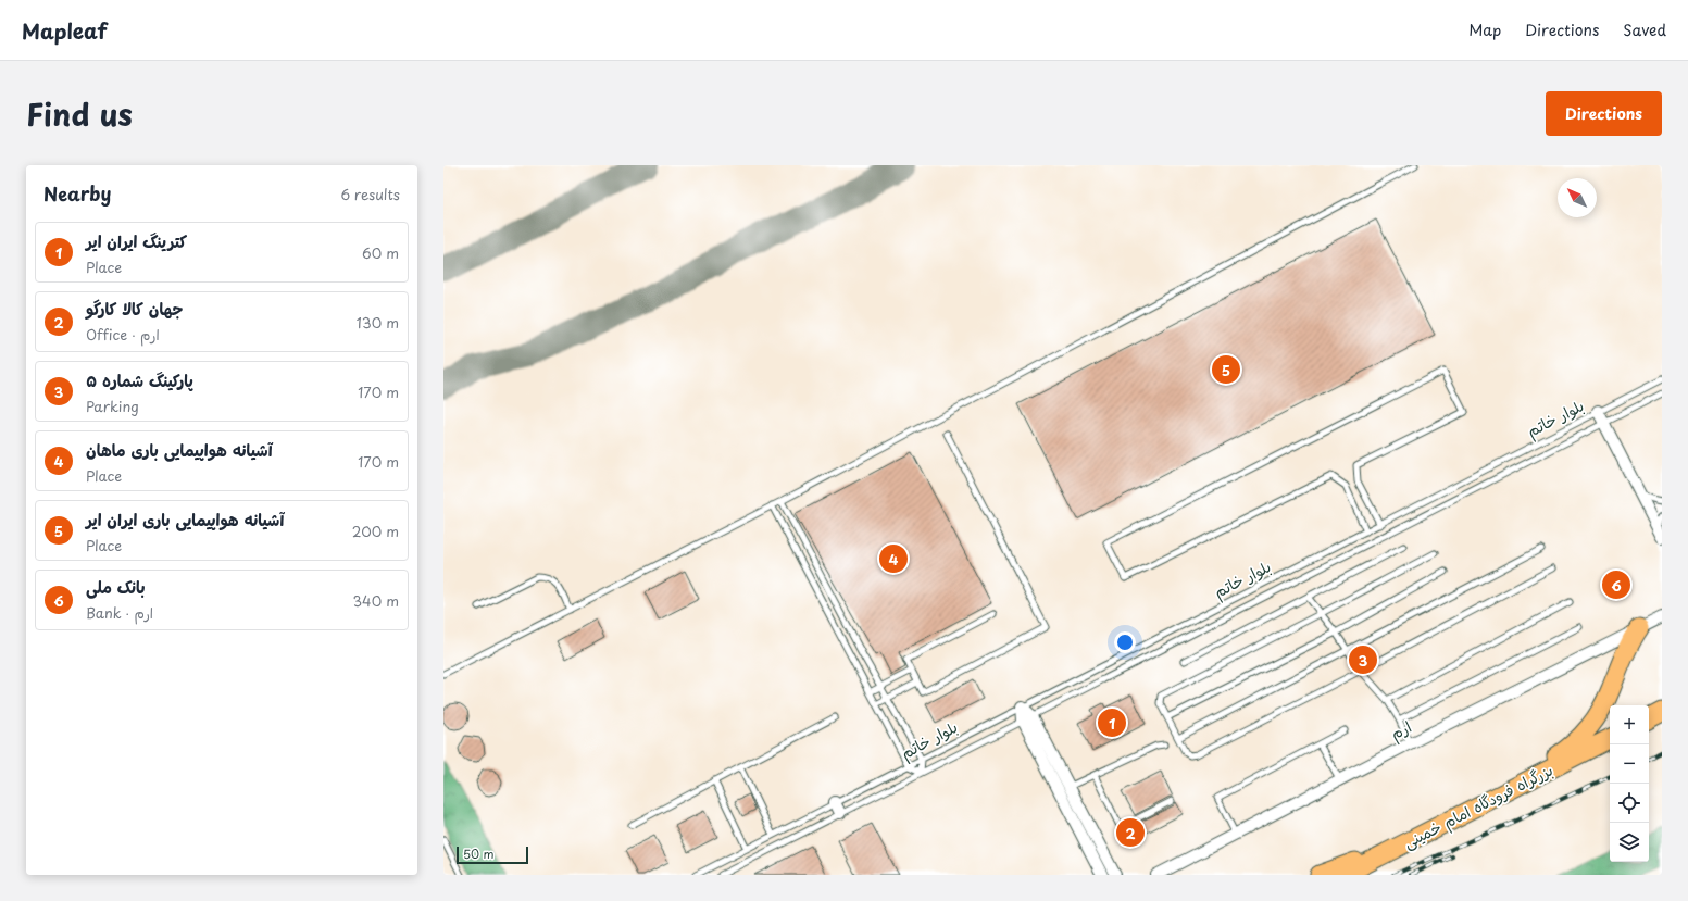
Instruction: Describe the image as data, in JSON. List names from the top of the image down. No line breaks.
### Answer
{"streets":{"highway":["بزرگراه فرودگاه امام خمینی"],"street":["ارم"],"lane":["بلوار خاتم"]},"scale_bar":"50 m","north":"top left","page":{"header":"Mapleaf","nav":["Map","Directions","Saved"],"title":"Find us","buttons":"Directions","heading":["Nearby","6 results"],"list":[{"mark":"1","name":"کترینگ ایران ایر","note":"Place","value":"60 m"},{"mark":"2","name":"جهان کالا کارگو","note":"Office · ارم","value":"130 m"},{"mark":"3","name":"پارکینگ شماره ۵","note":"Parking","value":"170 m"},{"mark":"4","name":"آشیانه هواپیمایی باری ماهان","note":"Place","value":"170 m"},{"mark":"5","name":"آشیانه هواپیمایی باری ایران ایر","note":"Place","value":"200 m"},{"mark":"6","name":"بانک ملی","note":"Bank · ارم","value":"340 m"}],"pins":["5","4","6","3","1","2"],"map_buttons":["+","−"],"scale":"50 m"}}
